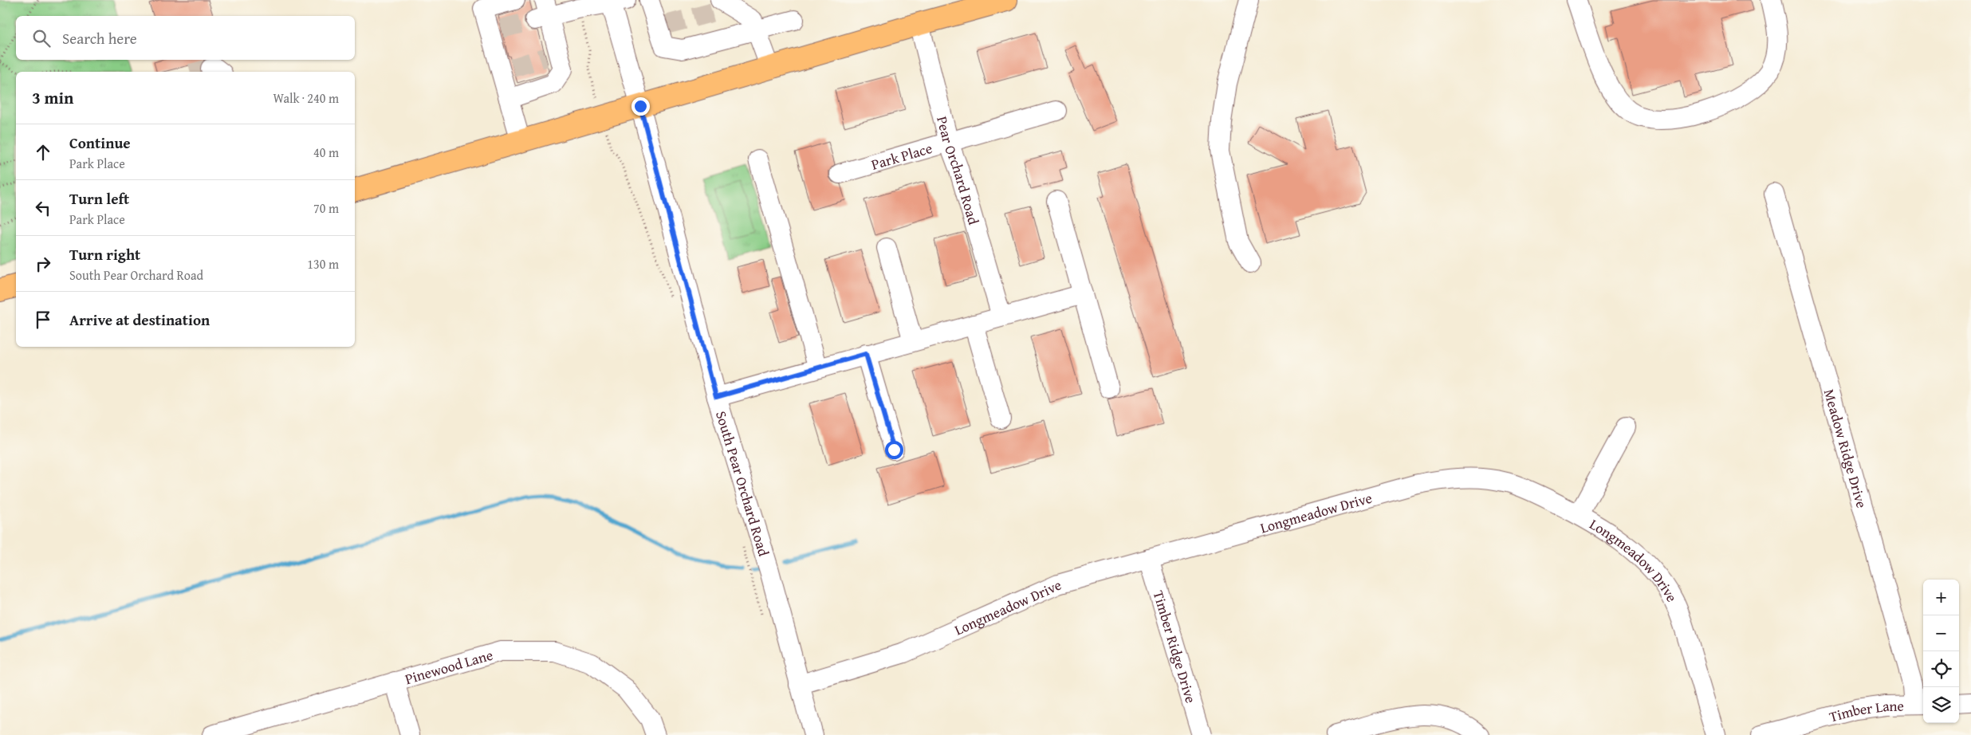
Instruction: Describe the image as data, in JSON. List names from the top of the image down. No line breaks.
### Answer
{"streets":{"street":["Park Place","Pear Orchard Road","Meadow Ridge Drive","South Pear Orchard Road","Longmeadow Drive","Timber Ridge Drive","Pinewood Lane","Timber Lane"]},"crossings":[["Park Place","Pear Orchard Road"],["Meadow Ridge Drive","Timber Lane"],["South Pear Orchard Road","Longmeadow Drive"],["Longmeadow Drive","Timber Ridge Drive"]],"page":{"search":"Search here","heading":["3 min","Walk · 240 m"],"list":[["Continue","Park Place","40 m"],["Turn left","Park Place","70 m"],["Turn right","South Pear Orchard Road","130 m"],"Arrive at destination"],"map_buttons":["+","−"]}}
